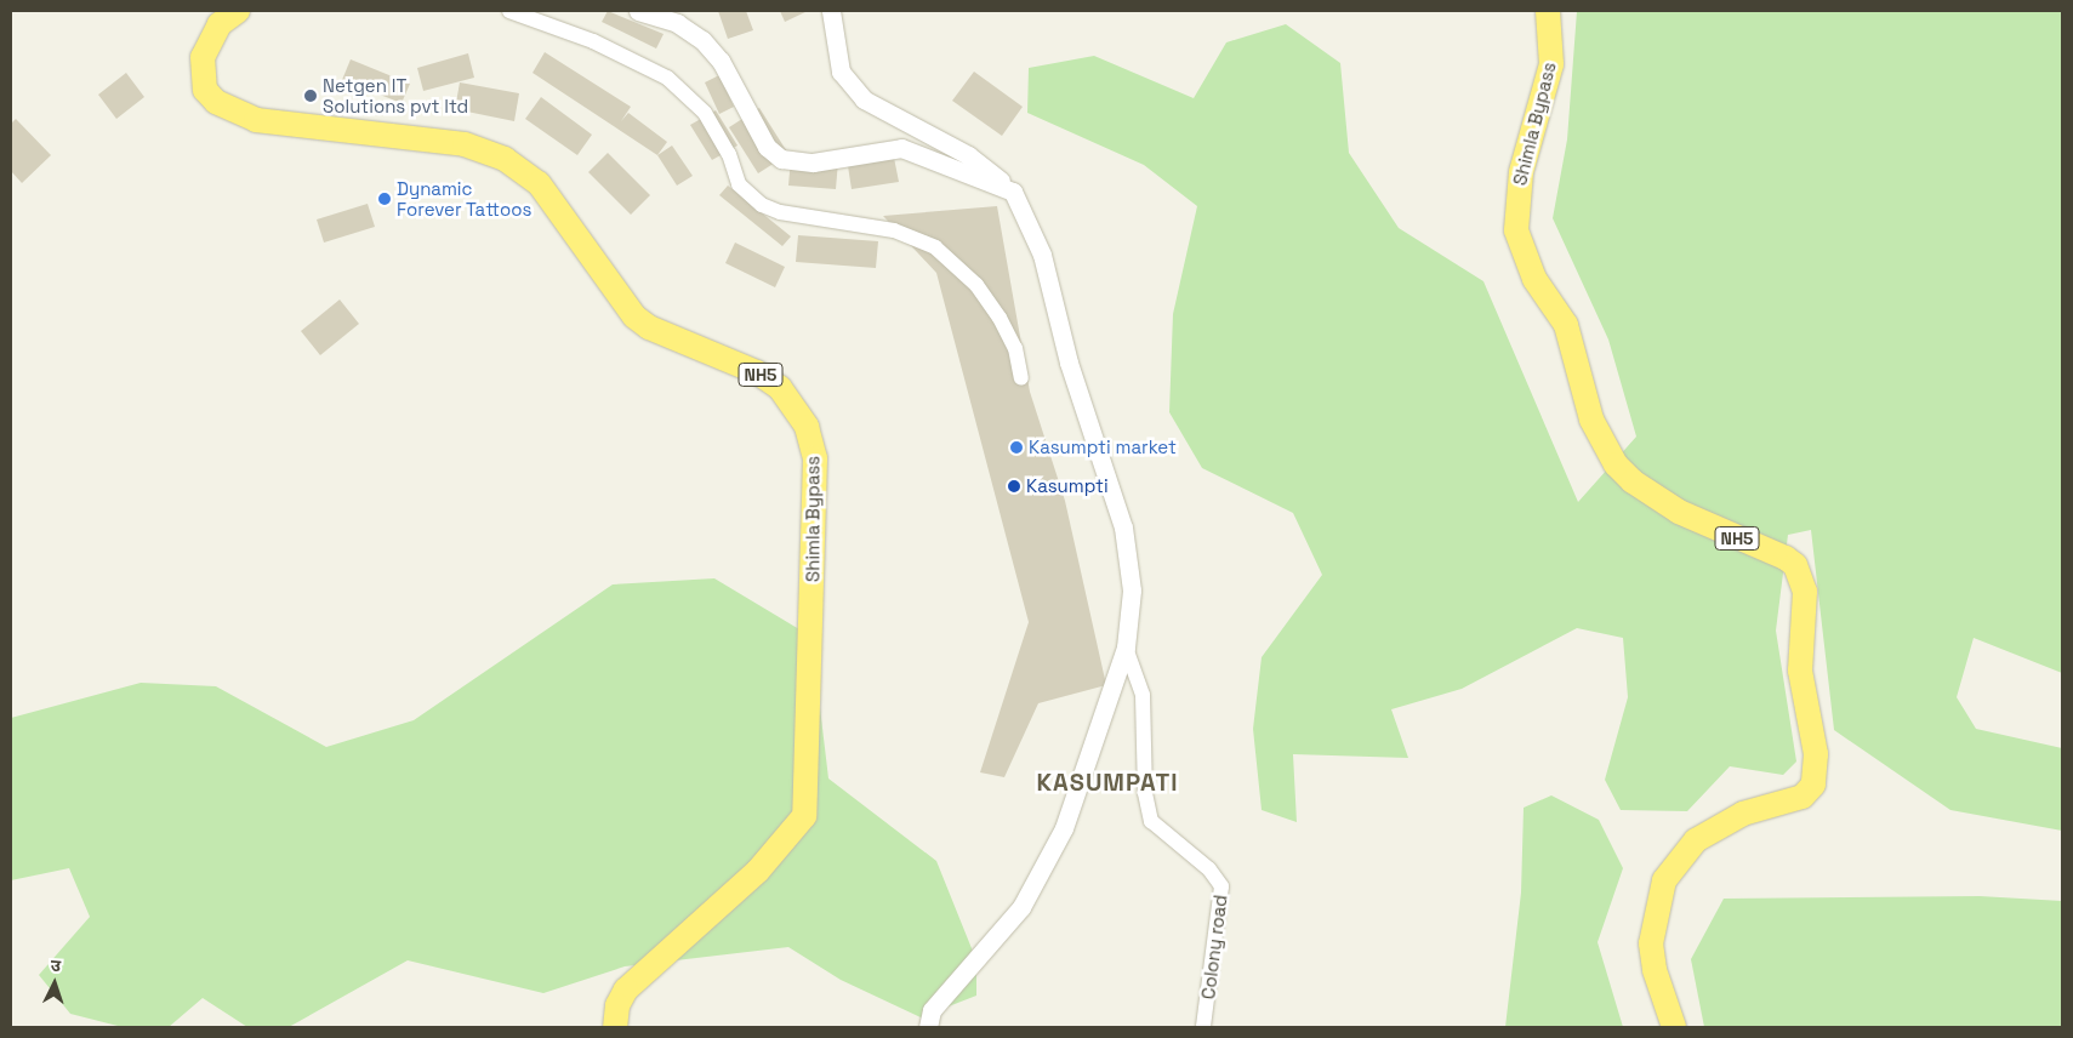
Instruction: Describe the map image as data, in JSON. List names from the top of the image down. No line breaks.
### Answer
{"streets":{"highway":["Shimla Bypass","NH5"],"street":["Colony road"]},"districts":["KASUMPATI"],"places":["Netgen IT Solutions pvt ltd","Dynamic Forever Tattoos","Kasumpti market","Kasumpti"],"north":"top"}
